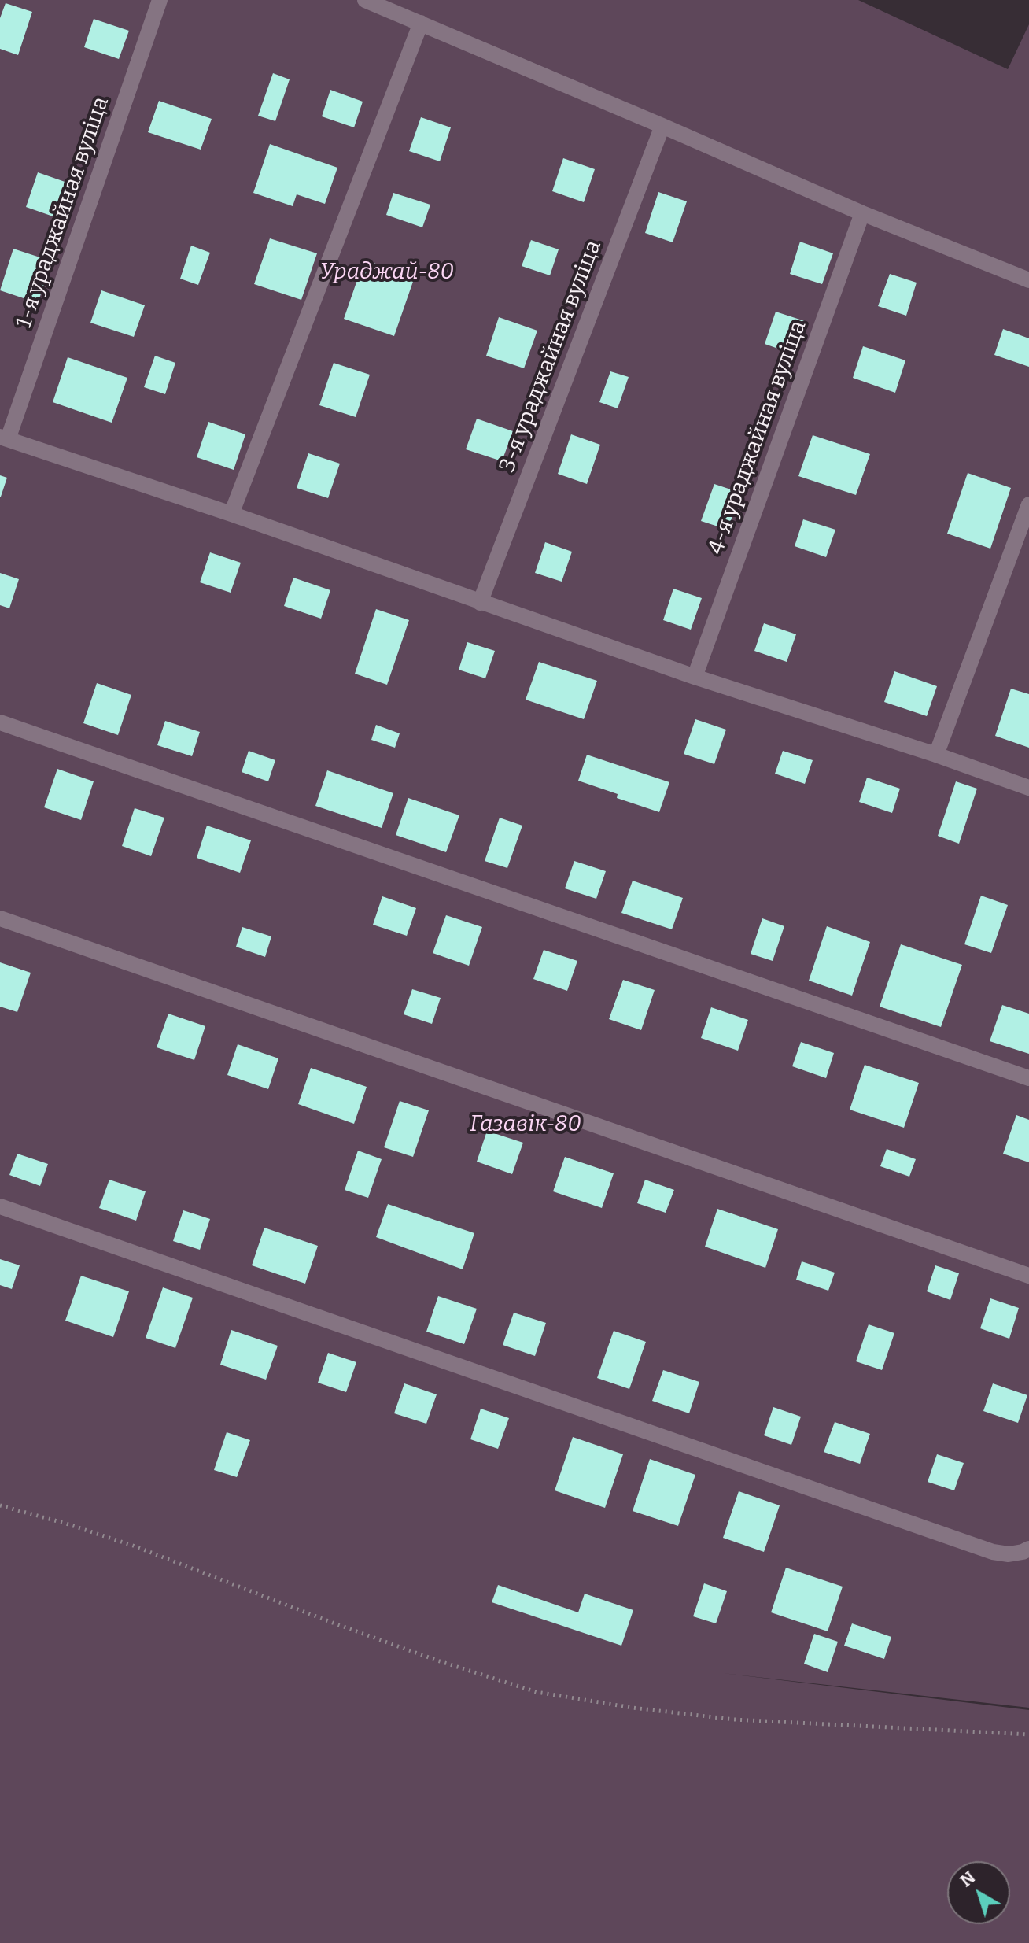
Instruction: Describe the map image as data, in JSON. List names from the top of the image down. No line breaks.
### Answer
{"streets":{"lane":["1-я ураджайная вуліца","3-я ураджайная вуліца","4-я ураджайная вуліца"]},"parks":["Ураджай-80","Газавік-80"],"north":"top left"}
